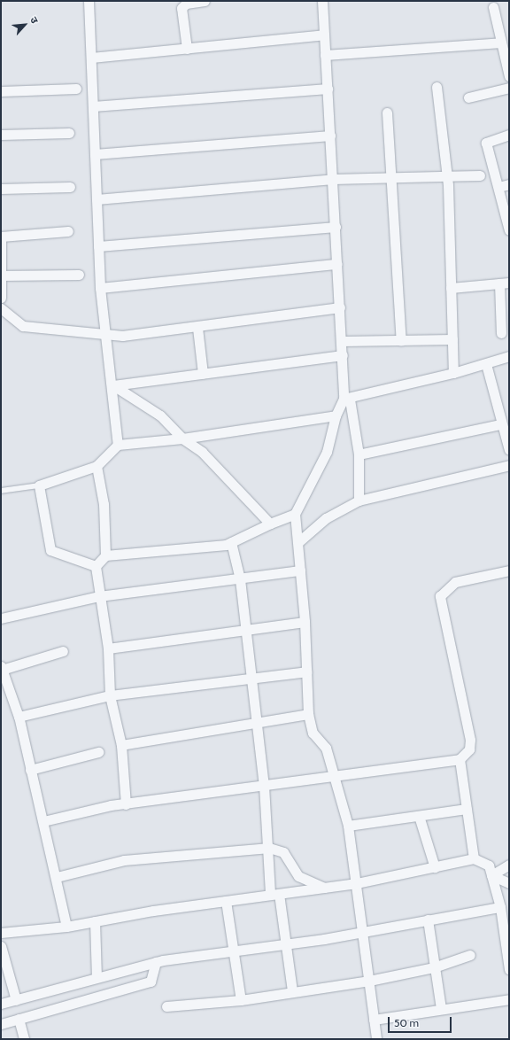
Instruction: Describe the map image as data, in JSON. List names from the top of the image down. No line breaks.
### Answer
{"scale_bar":"50 m","north":"top right"}
